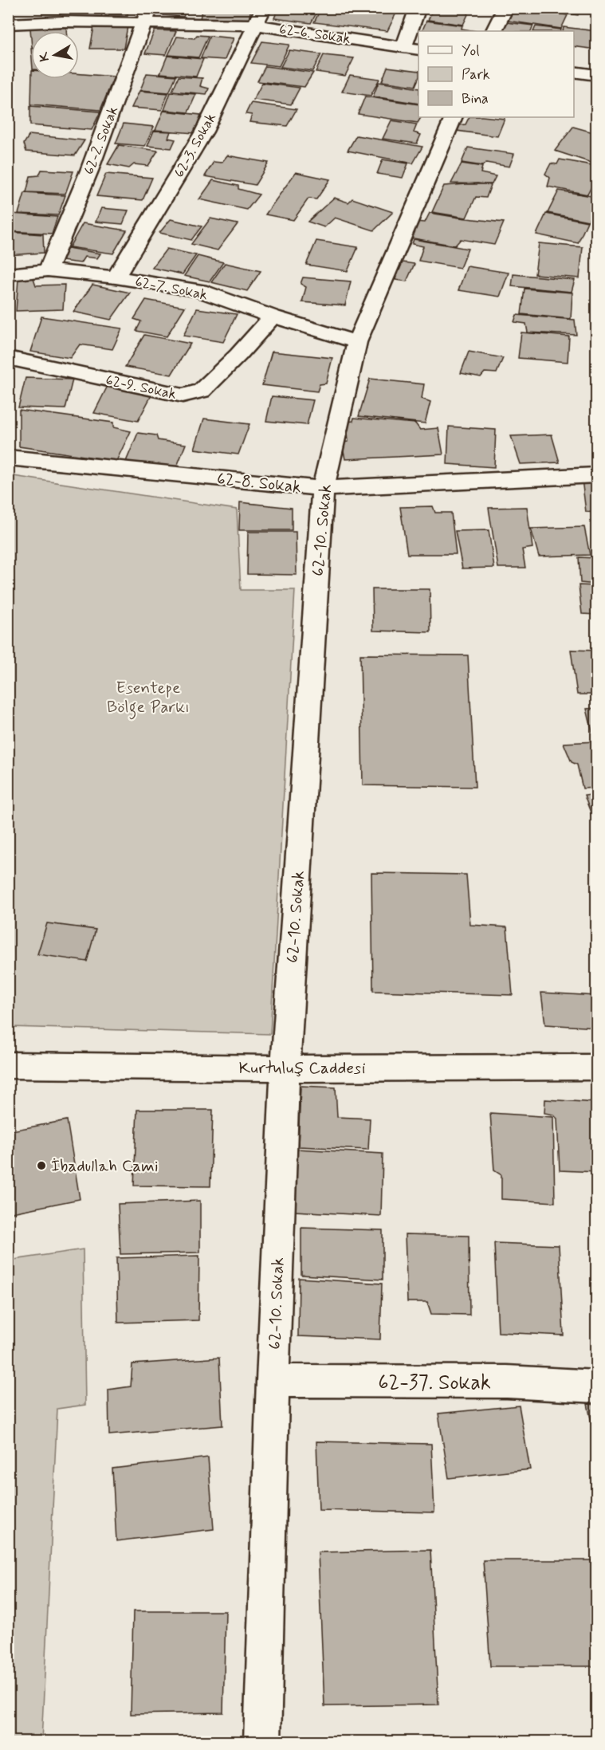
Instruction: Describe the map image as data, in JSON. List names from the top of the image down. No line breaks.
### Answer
{"streets":{"street":["62-6. Sokak","62-2. Sokak","62-3. Sokak","62-7. Sokak","62-9. Sokak","62-8. Sokak","62-10. Sokak","Kurtuluş Caddesi","62-37. Sokak"]},"crossings":[["62-6. Sokak","62-2. Sokak"],["62-6. Sokak","62-3. Sokak"],["62-2. Sokak","62-7. Sokak"],["62-3. Sokak","62-7. Sokak"],["62-7. Sokak","62-9. Sokak"],["62-7. Sokak","62-10. Sokak"],["62-8. Sokak","62-10. Sokak"],["62-10. Sokak","Kurtuluş Caddesi"],["62-10. Sokak","62-37. Sokak"]],"parks":["Esentepe Bölge Parkı"],"places":["İbadullah Cami"],"legend":["Yol","Park","Bina"],"north":"left"}
